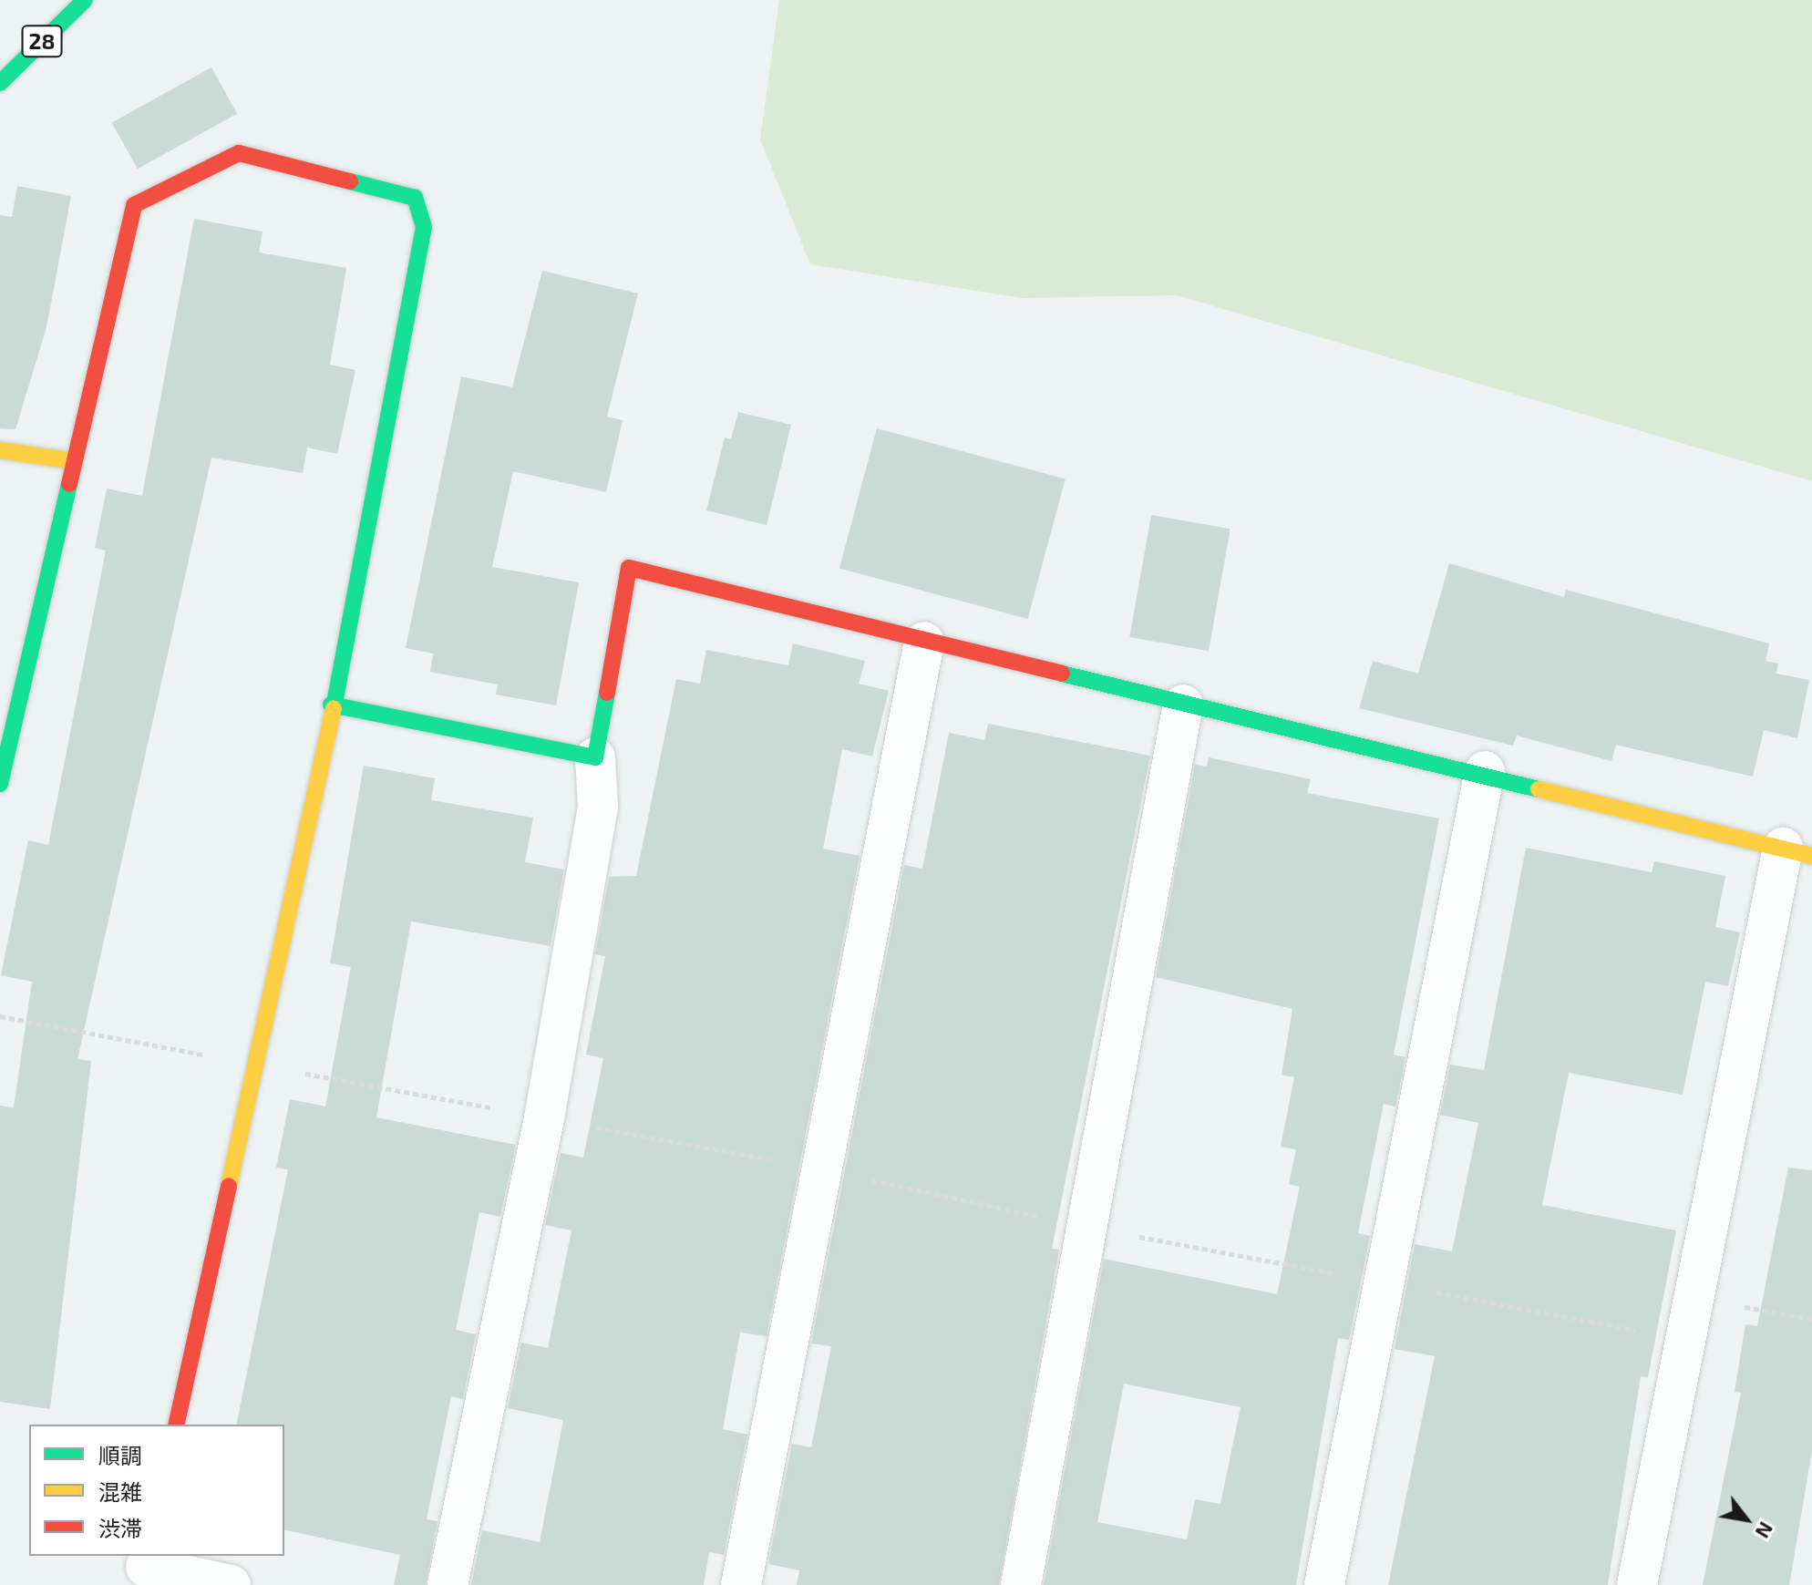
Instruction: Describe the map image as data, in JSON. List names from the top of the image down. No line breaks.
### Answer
{"streets":{"street":["28"]},"legend":["順調","混雑","渋滞"],"north":"bottom right"}
